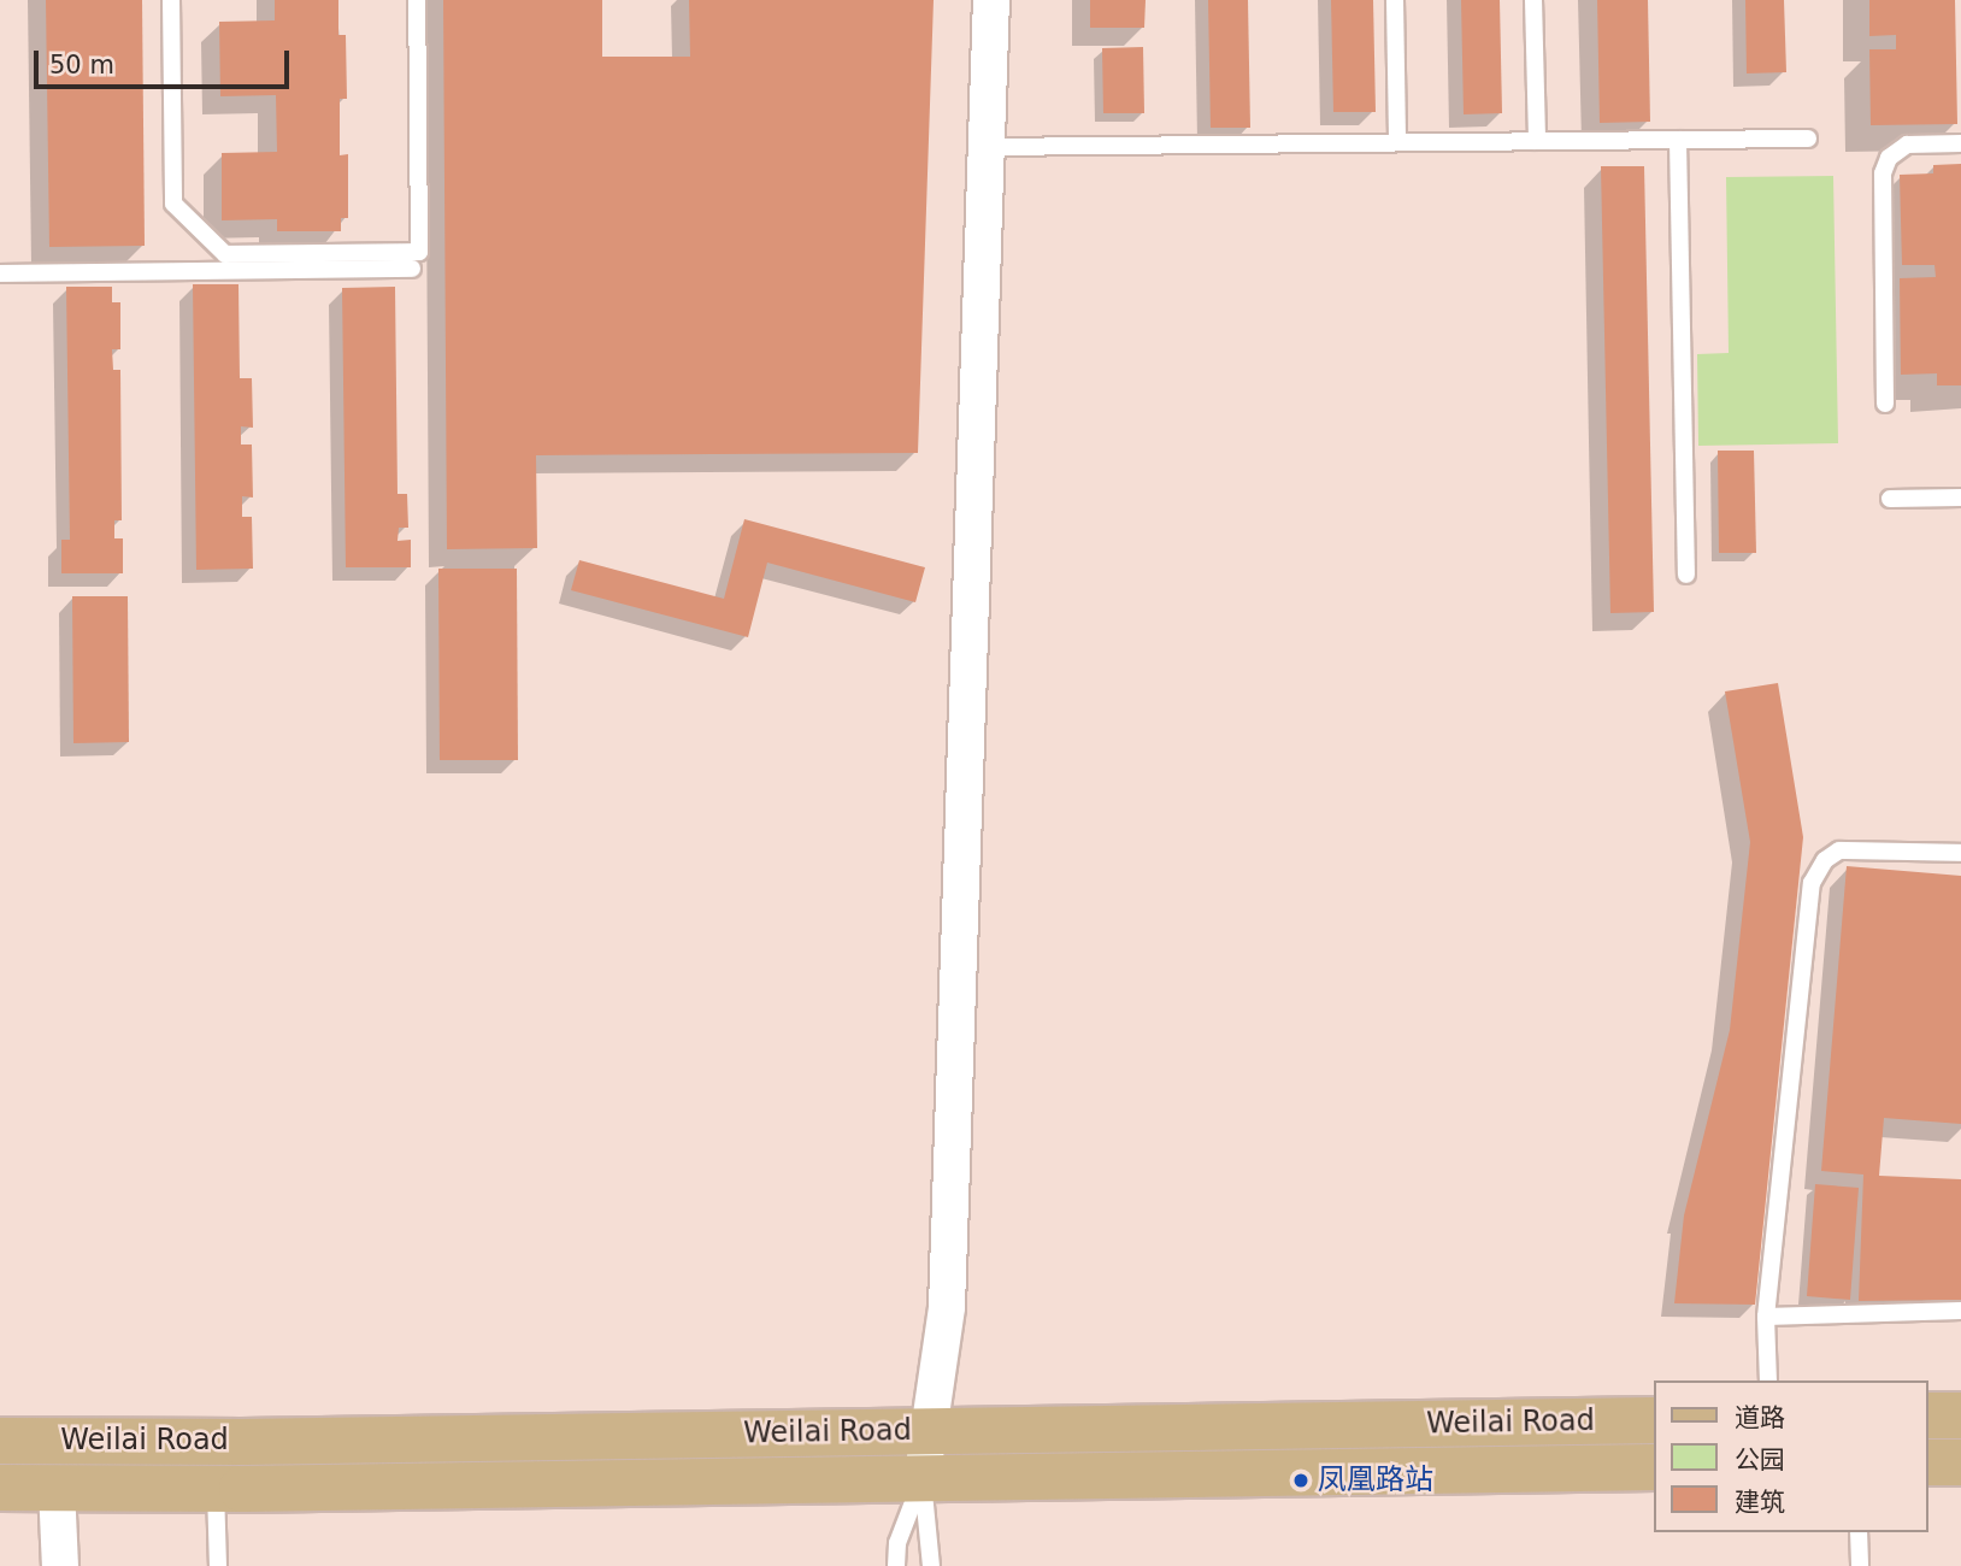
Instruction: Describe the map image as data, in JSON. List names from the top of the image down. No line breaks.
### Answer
{"streets":{"main road":["Weilai Road"]},"places":["凤凰路站"],"legend":["道路","公园","建筑"],"scale_bar":"50 m"}
